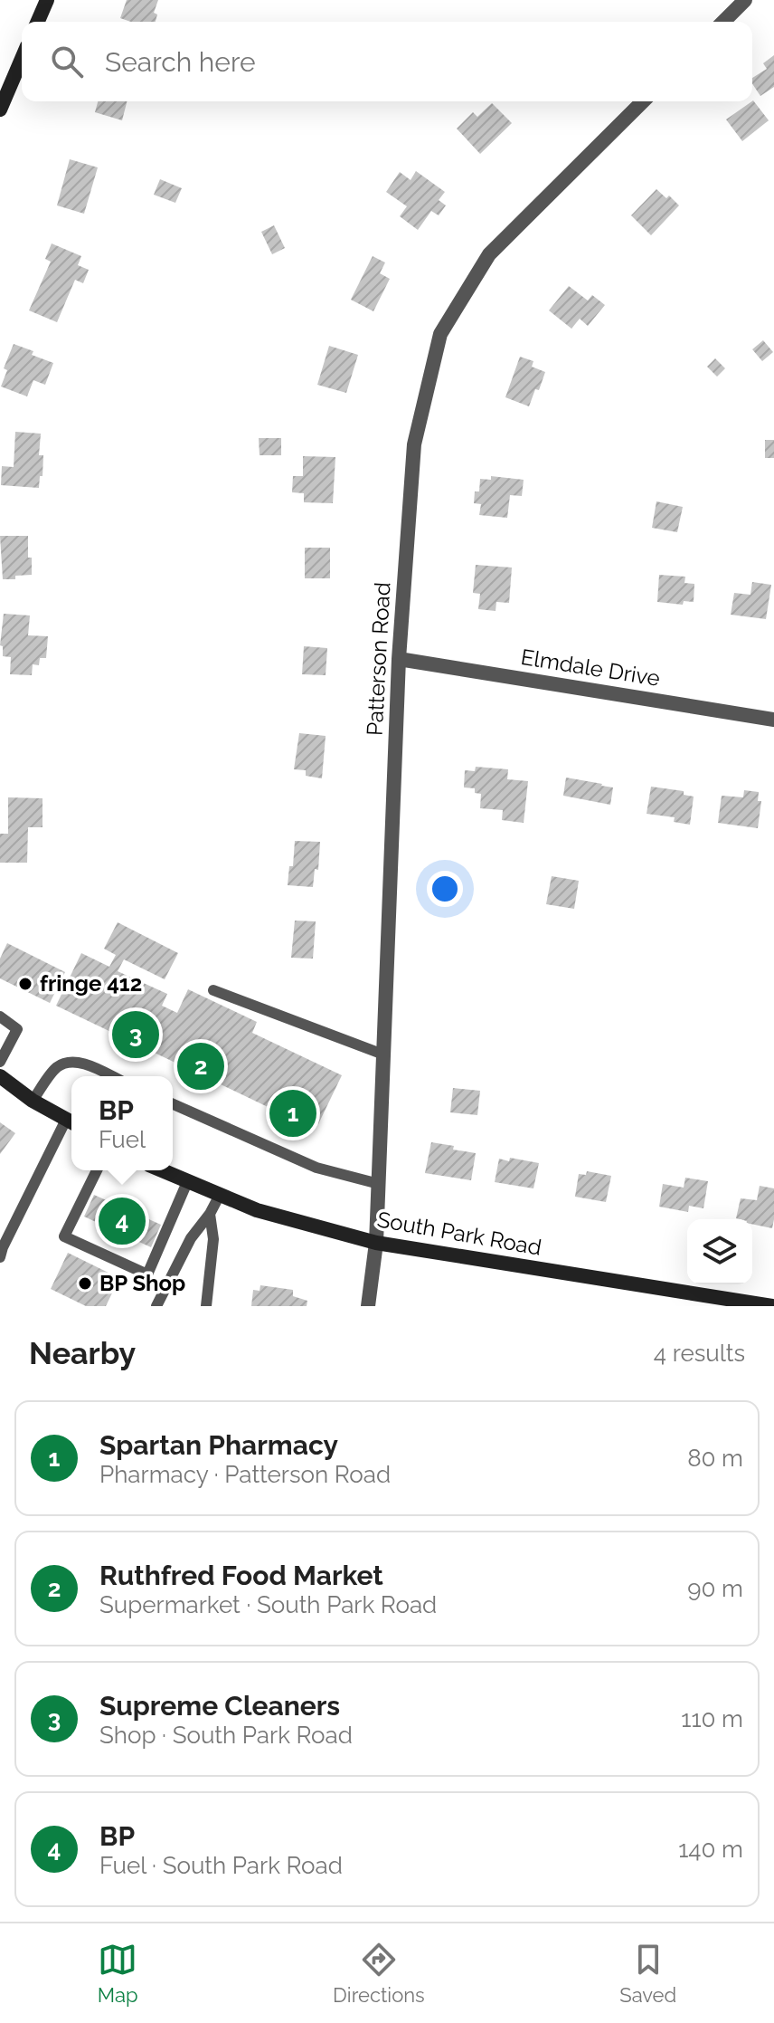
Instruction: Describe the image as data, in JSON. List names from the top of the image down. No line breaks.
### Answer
{"streets":{"main road":["South Park Road"],"street":["Patterson Road","Elmdale Drive"]},"crossings":[["Patterson Road","Elmdale Drive"],["Patterson Road","South Park Road"]],"places":["fringe 412","BP Shop"],"page":{"search":"Search here","pins":["3","2","1","4"],"popup":["BP","Fuel"],"heading":["Nearby","4 results"],"list":[{"mark":"1","name":"Spartan Pharmacy","note":"Pharmacy · Patterson Road","value":"80 m"},{"mark":"2","name":"Ruthfred Food Market","note":"Supermarket · South Park Road","value":"90 m"},{"mark":"3","name":"Supreme Cleaners","note":"Shop · South Park Road","value":"110 m"},{"mark":"4","name":"BP","note":"Fuel · South Park Road","value":"140 m"}],"nav":["Map","Directions","Saved"]}}
